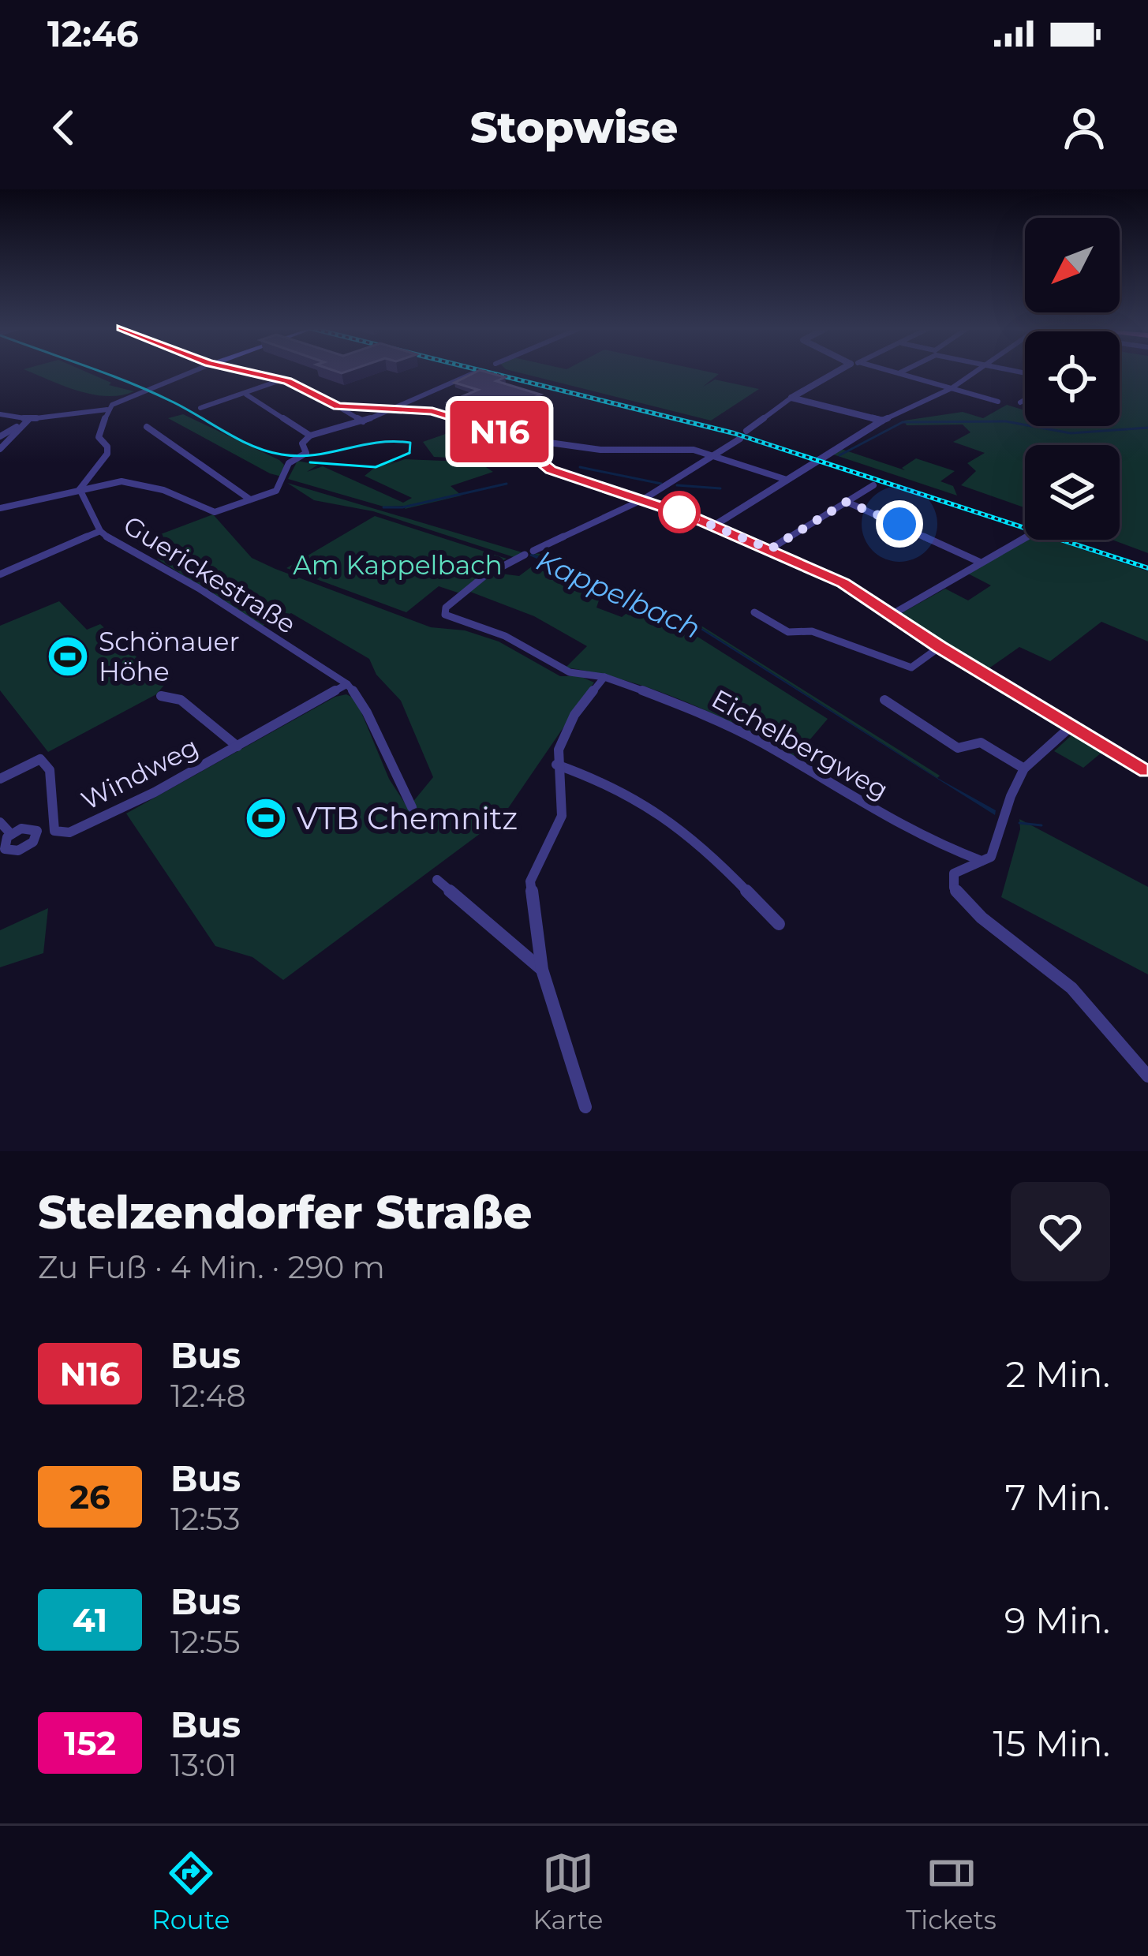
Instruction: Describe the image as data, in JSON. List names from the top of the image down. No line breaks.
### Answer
{"streets":{"street":["Guerickestraße","Eichelbergweg","Windweg"]},"crossings":[["Guerickestraße","Windweg"]],"water":["Kappelbach"],"parks":["Am Kappelbach"],"places":{"sports":["Schönauer Höhe","VTB Chemnitz"]},"lines":["bus line N16"],"north":"bottom left","page":{"status":"12:46","header":"Stopwise","on_map":"N16","heading":["Stelzendorfer Straße","Zu Fuß · 4 Min. · 290 m"],"list":[{"mark":"N16","name":"Bus","note":"12:48","value":"2 Min."},{"mark":"26","name":"Bus","note":"12:53","value":"7 Min."},{"mark":"41","name":"Bus","note":"12:55","value":"9 Min."},{"mark":"152","name":"Bus","note":"13:01","value":"15 Min."}],"tabs":["Route","Karte","Tickets"]}}
